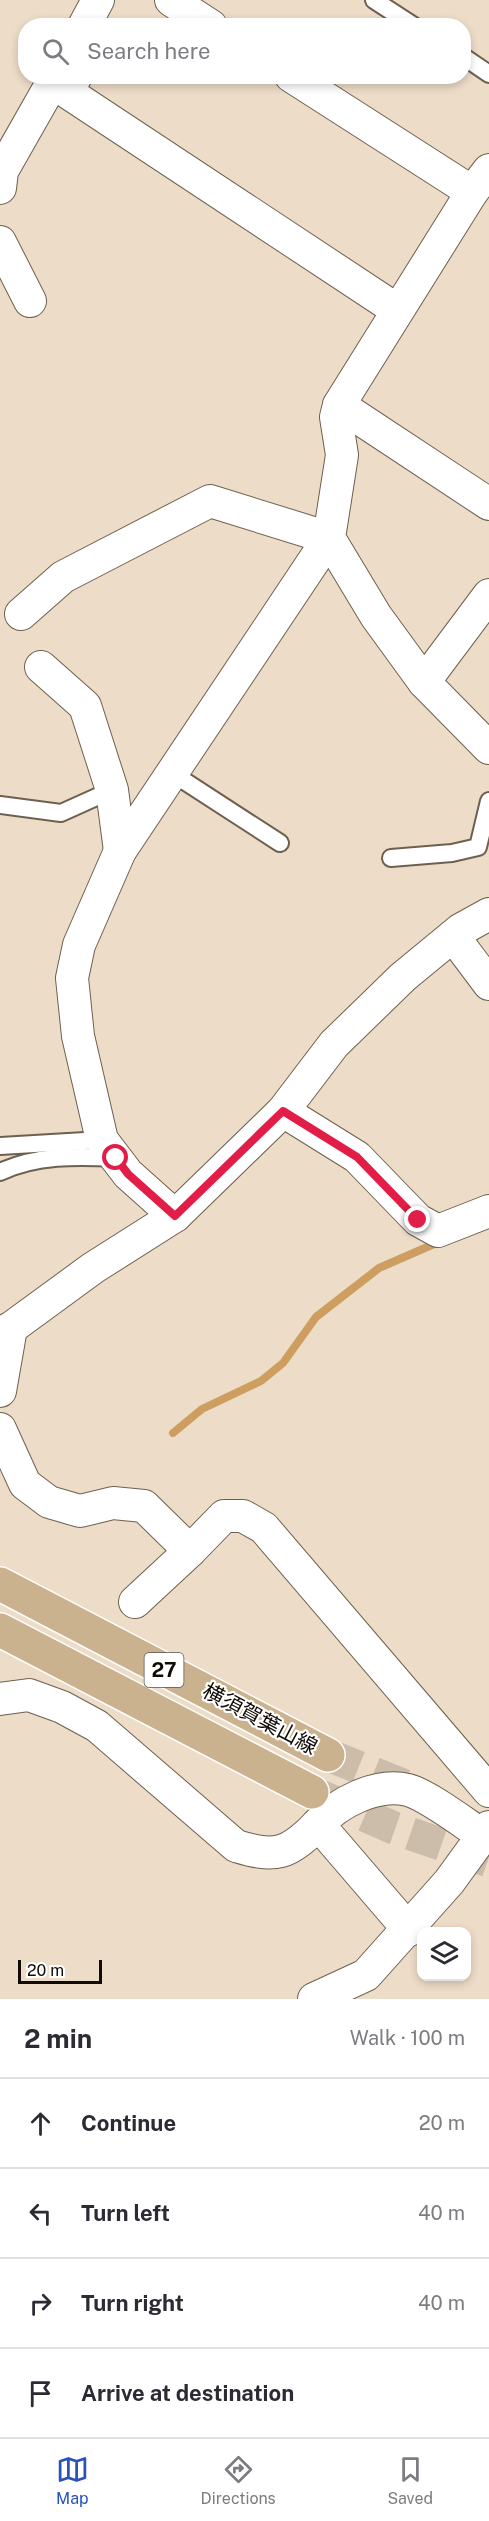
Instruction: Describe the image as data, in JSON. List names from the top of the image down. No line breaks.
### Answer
{"streets":{"main road":["27","横須賀葉山線"]},"scale_bar":"20 m","page":{"search":"Search here","scale":"20 m","heading":["2 min","Walk · 100 m"],"list":[["Continue","20 m"],["Turn left","40 m"],["Turn right","40 m"],"Arrive at destination"],"nav":["Map","Directions","Saved"]}}
